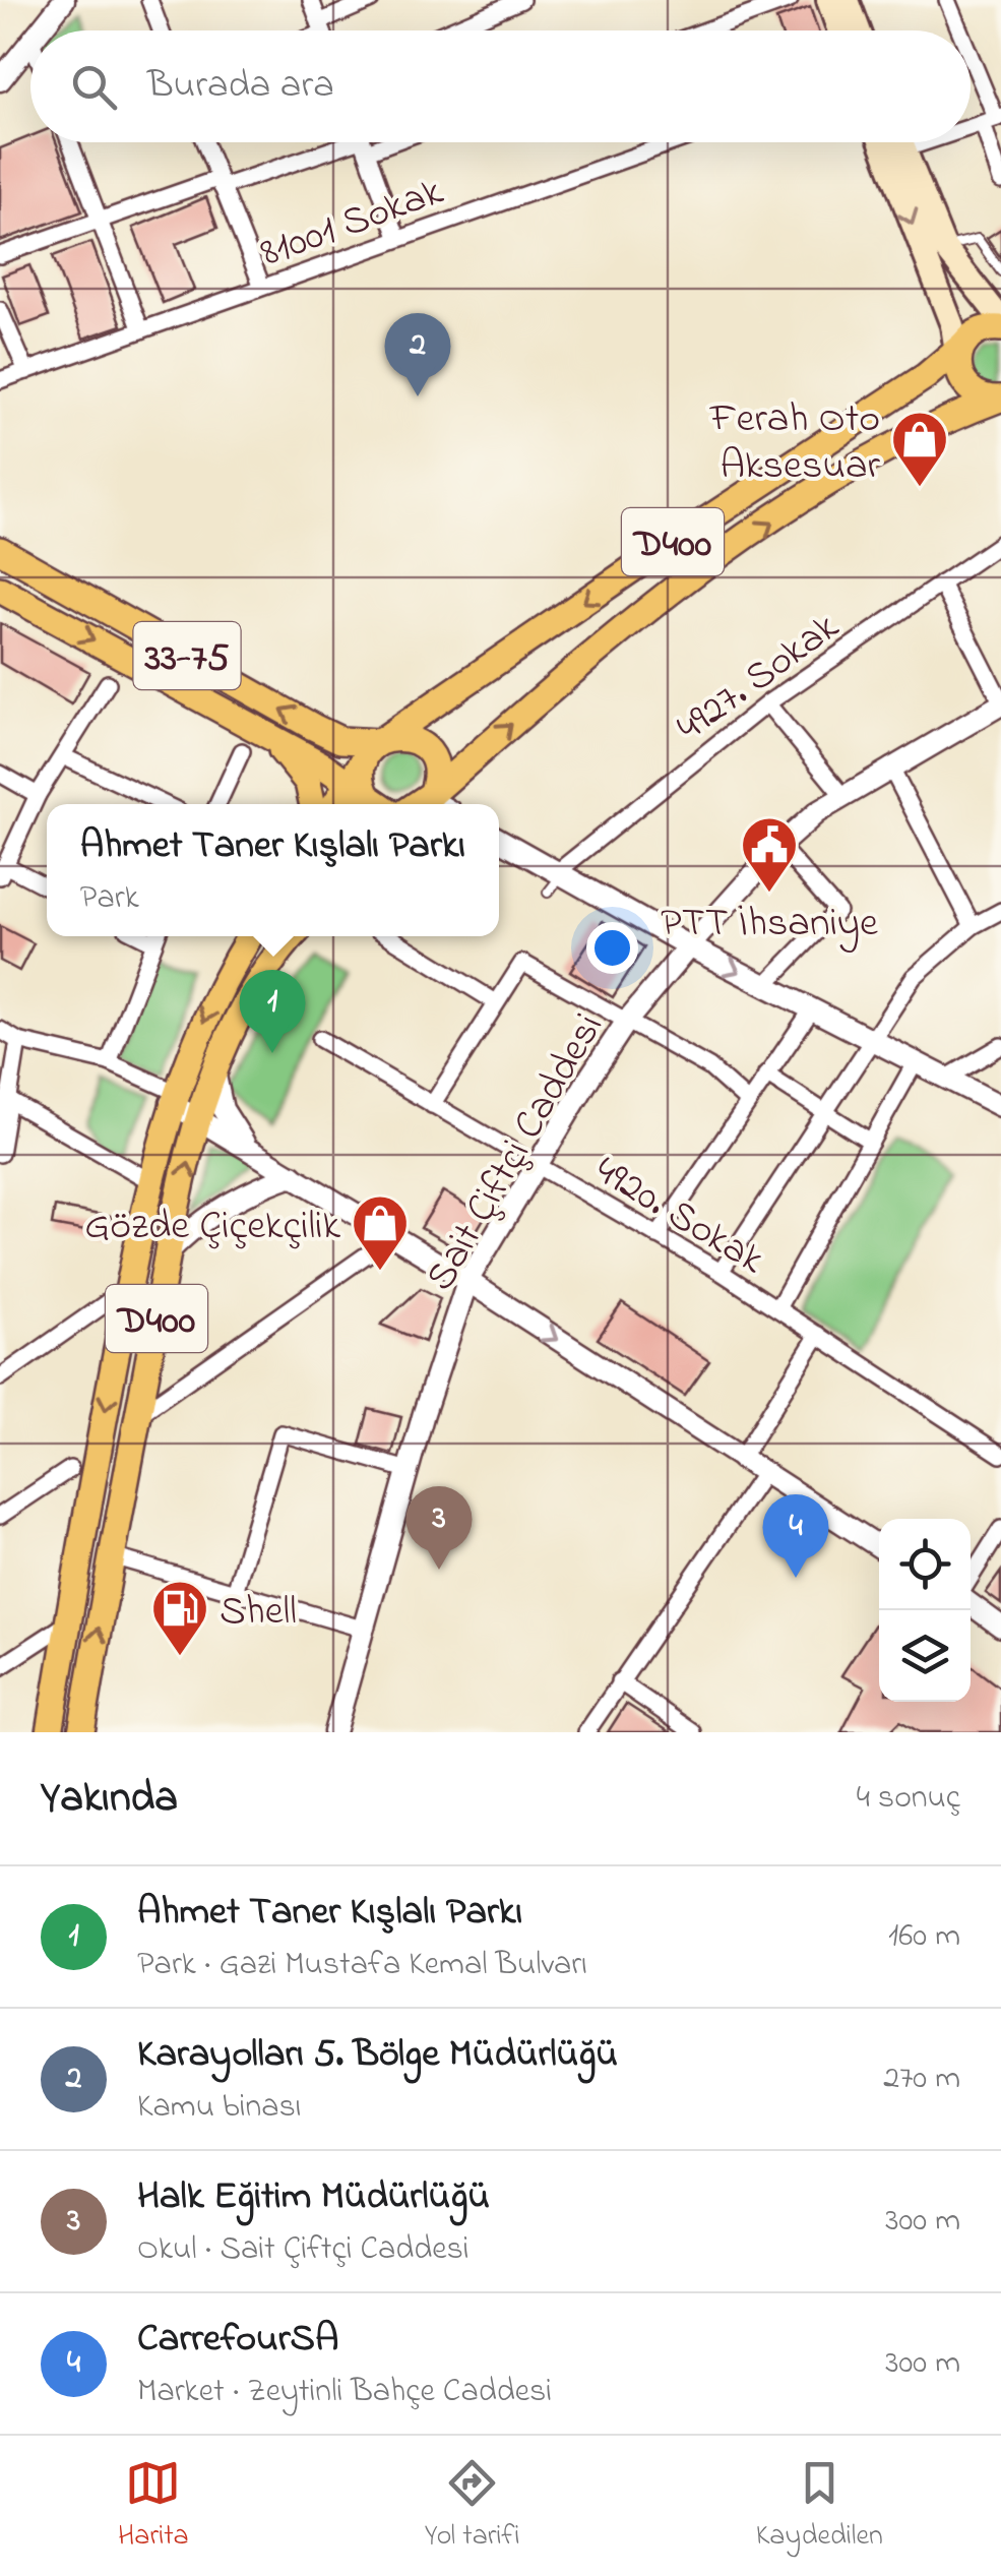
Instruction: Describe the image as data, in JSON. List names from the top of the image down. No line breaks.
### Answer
{"streets":{"main road":["D400","33-75"],"street":["81001 Sokak","4927. Sokak","Sait Çiftçi Caddesi","4920. Sokak"]},"crossings":[["D400","33-75"],["Sait Çiftçi Caddesi","4920. Sokak"]],"places":{"shop":["Ferah Oto Aksesuar","Gözde Çiçekçilik"],"public building":["PTT İhsaniye"],"fuel station":["Shell"]},"page":{"search":"Burada ara","pins":["2","1","3","4"],"popup":["Ahmet Taner Kışlalı Parkı","Park"],"heading":["Yakında","4 sonuç"],"list":[{"mark":"1","name":"Ahmet Taner Kışlalı Parkı","note":"Park · Gazi Mustafa Kemal Bulvarı","value":"160 m"},{"mark":"2","name":"Karayolları 5. Bölge Müdürlüğü","note":"Kamu binası","value":"270 m"},{"mark":"3","name":"Halk Eğitim Müdürlüğü","note":"Okul · Sait Çiftçi Caddesi","value":"300 m"},{"mark":"4","name":"CarrefourSA","note":"Market · Zeytinli Bahçe Caddesi","value":"300 m"}],"nav":["Harita","Yol tarifi","Kaydedilen"]}}
